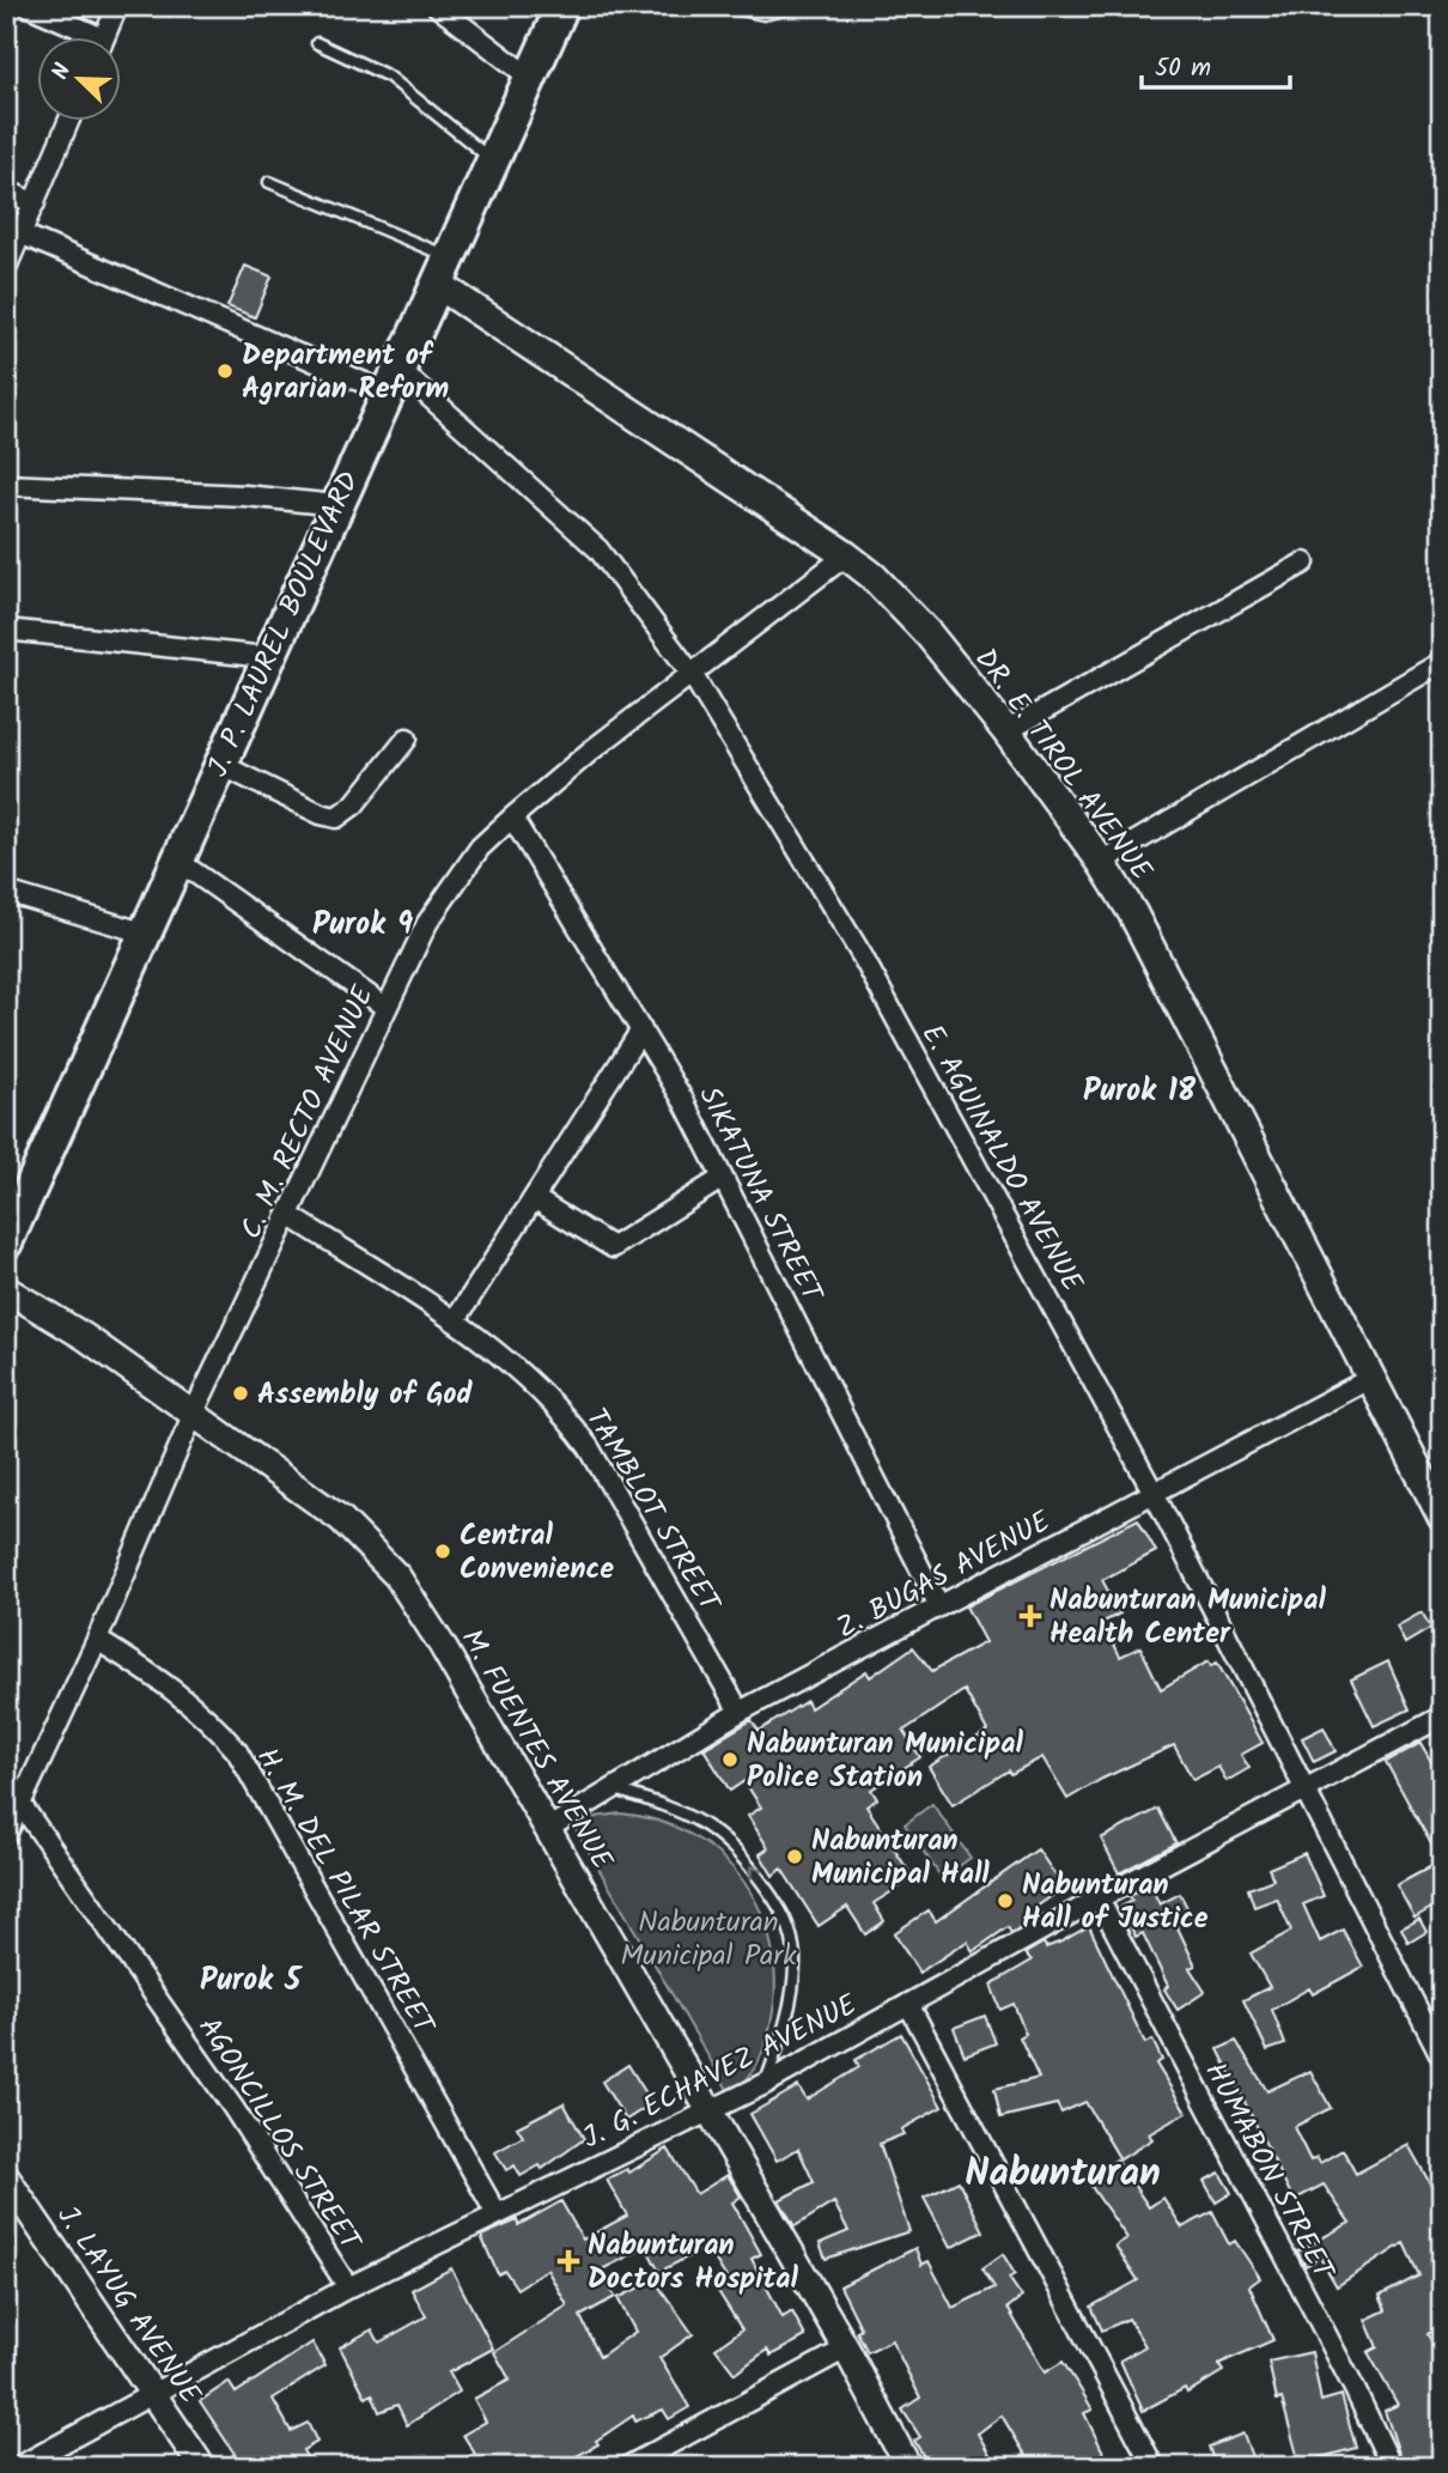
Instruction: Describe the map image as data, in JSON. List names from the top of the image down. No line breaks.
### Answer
{"streets":{"main road":["J. P. LAUREL BOULEVARD","DR. E. TIROL AVENUE"],"street":["C. M. RECTO AVENUE","E. AGUINALDO AVENUE","SIKATUNA STREET","TAMBLOT STREET","Z. BUGAS AVENUE","M. FUENTES AVENUE","H. M. DEL PILAR STREET","J. G. ECHAVEZ AVENUE","AGONCILLOS STREET","HUMABON STREET","J. LAYUG AVENUE"]},"crossings":[["J. P. LAUREL BOULEVARD","DR. E. TIROL AVENUE"],["J. P. LAUREL BOULEVARD","E. AGUINALDO AVENUE"],["DR. E. TIROL AVENUE","C. M. RECTO AVENUE"],["DR. E. TIROL AVENUE","Z. BUGAS AVENUE"],["C. M. RECTO AVENUE","E. AGUINALDO AVENUE"],["C. M. RECTO AVENUE","SIKATUNA STREET"],["C. M. RECTO AVENUE","TAMBLOT STREET"],["C. M. RECTO AVENUE","M. FUENTES AVENUE"],["C. M. RECTO AVENUE","H. M. DEL PILAR STREET"],["C. M. RECTO AVENUE","AGONCILLOS STREET"],["E. AGUINALDO AVENUE","Z. BUGAS AVENUE"],["E. AGUINALDO AVENUE","J. G. ECHAVEZ AVENUE"],["SIKATUNA STREET","Z. BUGAS AVENUE"],["TAMBLOT STREET","Z. BUGAS AVENUE"],["Z. BUGAS AVENUE","M. FUENTES AVENUE"],["M. FUENTES AVENUE","J. G. ECHAVEZ AVENUE"],["H. M. DEL PILAR STREET","J. G. ECHAVEZ AVENUE"],["J. G. ECHAVEZ AVENUE","AGONCILLOS STREET"],["J. G. ECHAVEZ AVENUE","HUMABON STREET"],["J. G. ECHAVEZ AVENUE","J. LAYUG AVENUE"]],"districts":["Purok 9","Purok 18","Purok 5","Nabunturan"],"parks":["Nabunturan Municipal Park"],"places":{"other":["Department of Agrarian Reform","Assembly of God","Central Convenience","Nabunturan Municipal Police Station","Nabunturan Municipal Hall","Nabunturan Hall of Justice"],"health":["Nabunturan Municipal Health Center","Nabunturan Doctors Hospital"]},"scale_bar":"50 m","north":"top left"}
